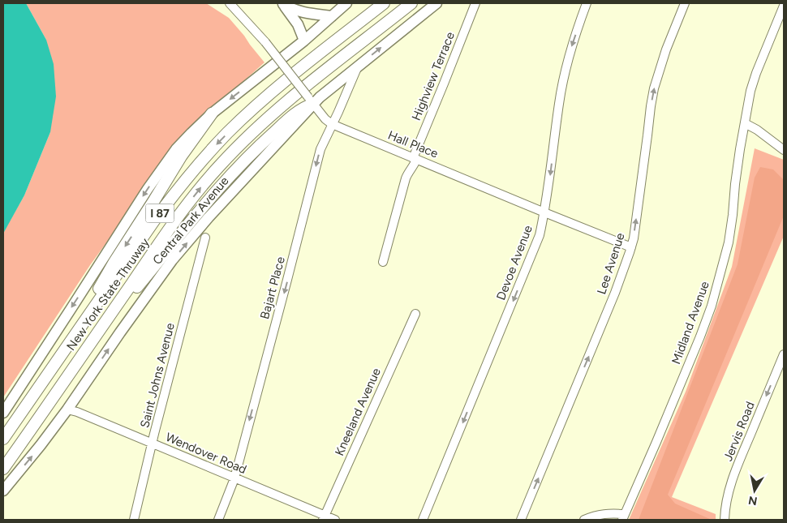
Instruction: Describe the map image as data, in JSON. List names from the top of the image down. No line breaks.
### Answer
{"streets":{"highway":["I 87","New York State Thruway"],"main road":["Central Park Avenue"],"street":["Highview Terrace","Hall Place","Devoe Avenue","Lee Avenue","Bajart Place","Midland Avenue","Saint Johns Avenue","Kneeland Avenue","Jervis Road","Wendover Road"]},"crossings":[["Highview Terrace","Hall Place"],["Hall Place","Central Park Avenue"],["Hall Place","Devoe Avenue"],["Hall Place","Lee Avenue"],["Hall Place","Bajart Place"],["Central Park Avenue","Bajart Place"],["Central Park Avenue","Wendover Road"],["Bajart Place","Wendover Road"],["Saint Johns Avenue","Wendover Road"],["Kneeland Avenue","Wendover Road"]],"one_way":["Devoe Avenue","Lee Avenue","Bajart Place","Jervis Road"],"north":"bottom"}
